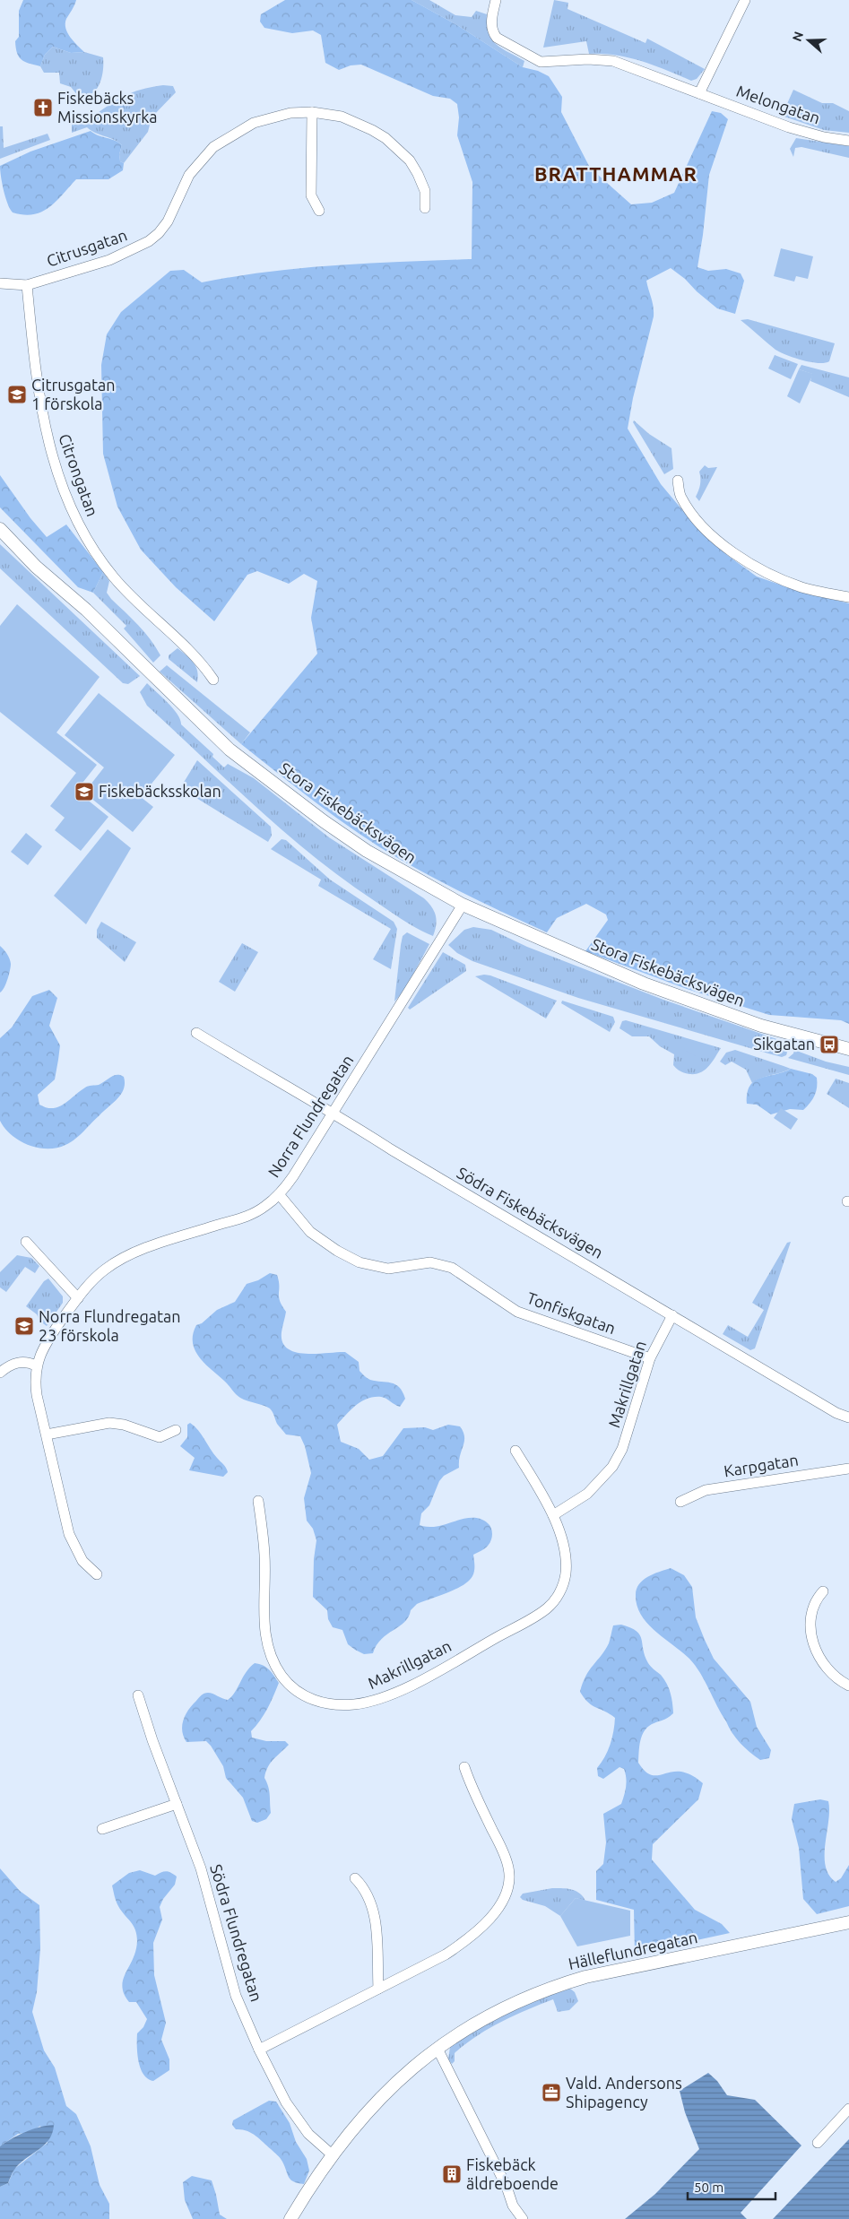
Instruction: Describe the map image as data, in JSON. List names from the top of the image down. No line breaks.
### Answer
{"streets":{"street":["Melongatan","Citrusgatan","Citrongatan","Stora Fiskebäcksvägen","Norra Flundregatan","Södra Fiskebäcksvägen","Tonfiskgatan","Makrillgatan","Karpgatan","Södra Flundregatan","Hälleflundregatan"]},"crossings":[["Citrusgatan","Citrongatan"],["Stora Fiskebäcksvägen","Norra Flundregatan"],["Norra Flundregatan","Södra Fiskebäcksvägen"],["Norra Flundregatan","Tonfiskgatan"],["Södra Fiskebäcksvägen","Makrillgatan"],["Tonfiskgatan","Makrillgatan"],["Södra Flundregatan","Hälleflundregatan"]],"districts":["BRATTHAMMAR"],"places":{"church":["Fiskebäcks Missionskyrka"],"school or university":["Citrusgatan 1 förskola","Fiskebäcksskolan","Norra Flundregatan 23 förskola"],"bus stop":["Sikgatan"],"office":["Vald. Andersons Shipagency"],"building":["Fiskebäck äldreboende"]},"scale_bar":"50 m","north":"left"}
